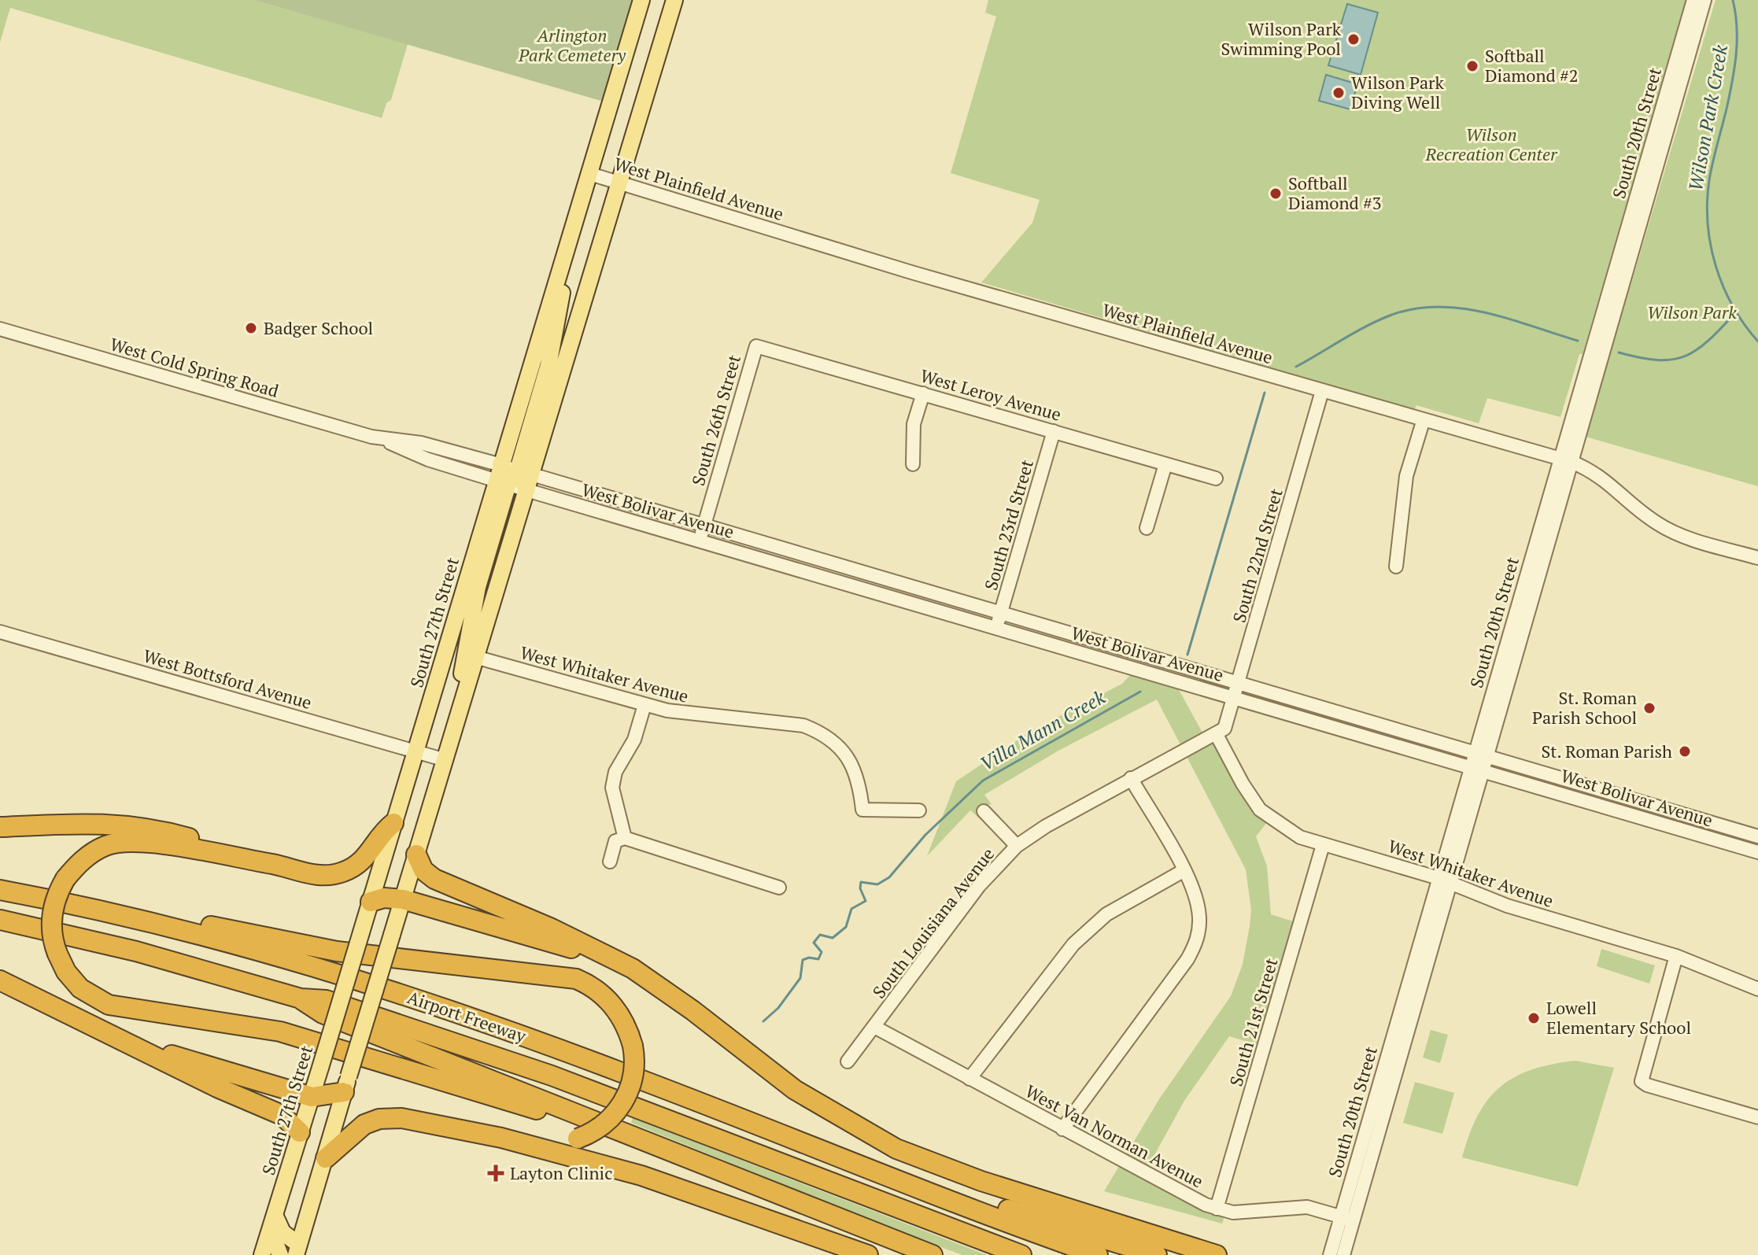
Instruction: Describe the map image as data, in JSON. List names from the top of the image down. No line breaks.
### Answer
{"streets":{"highway":["Airport Freeway"],"main road":["South 27th Street"],"street":["South 20th Street","West Plainfield Avenue","West Cold Spring Road","West Leroy Avenue","South 26th Street","West Bolivar Avenue","South 23rd Street","South 22nd Street","West Whitaker Avenue","West Bottsford Avenue","South Louisiana Avenue","South 21st Street","West Van Norman Avenue"]},"crossings":[["South 20th Street","West Plainfield Avenue"],["South 20th Street","West Bolivar Avenue"],["South 20th Street","West Whitaker Avenue"],["South 20th Street","West Van Norman Avenue"],["West Plainfield Avenue","South 22nd Street"],["West Plainfield Avenue","South 27th Street"],["West Cold Spring Road","West Bolivar Avenue"],["West Cold Spring Road","South 27th Street"],["West Leroy Avenue","South 26th Street"],["West Leroy Avenue","South 23rd Street"],["South 26th Street","West Bolivar Avenue"],["West Bolivar Avenue","South 23rd Street"],["West Bolivar Avenue","South 22nd Street"],["South 22nd Street","West Whitaker Avenue"],["South 22nd Street","South Louisiana Avenue"],["South 27th Street","West Bottsford Avenue"],["West Whitaker Avenue","South Louisiana Avenue"],["West Whitaker Avenue","South 21st Street"],["South Louisiana Avenue","West Van Norman Avenue"],["South 21st Street","West Van Norman Avenue"]],"water":["Wilson Park Creek","Villa Mann Creek"],"parks":["Arlington Park Cemetery","Wilson Recreation Center","Wilson Park"],"places":{"other":["Wilson Park Swimming Pool","Softball Diamond #2","Wilson Park Diving Well","Softball Diamond #3","Badger School","St. Roman Parish School","St. Roman Parish","Lowell Elementary School"],"health":["Layton Clinic"]}}
